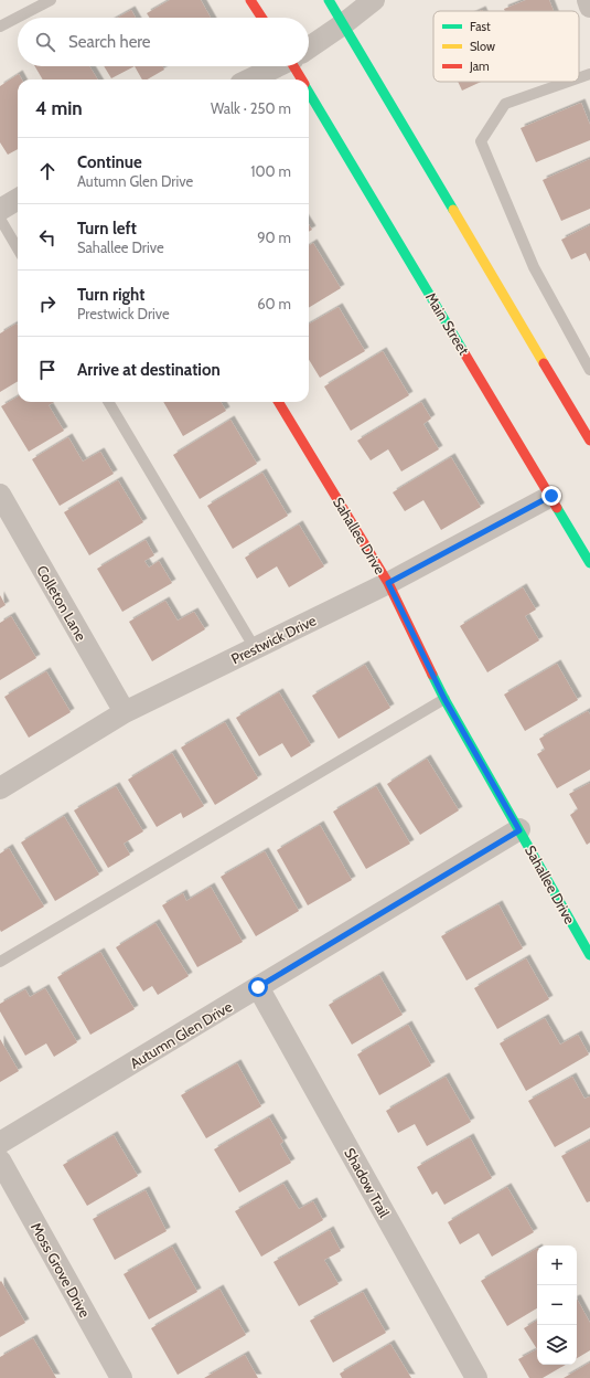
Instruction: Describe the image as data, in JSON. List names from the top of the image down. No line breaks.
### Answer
{"streets":{"main road":["Main Street","Sahallee Drive"],"street":["Colleton Lane","Prestwick Drive","Autumn Glen Drive","Shadow Trail","Moss Grove Drive"]},"crossings":[["Main Street","Prestwick Drive"],["Sahallee Drive","Prestwick Drive"],["Sahallee Drive","Autumn Glen Drive"],["Colleton Lane","Prestwick Drive"],["Autumn Glen Drive","Shadow Trail"]],"legend":["Fast","Slow","Jam"],"page":{"search":"Search here","heading":["4 min","Walk · 250 m"],"list":[["Continue","Autumn Glen Drive","100 m"],["Turn left","Sahallee Drive","90 m"],["Turn right","Prestwick Drive","60 m"],"Arrive at destination"],"map_buttons":["+","−"]}}
